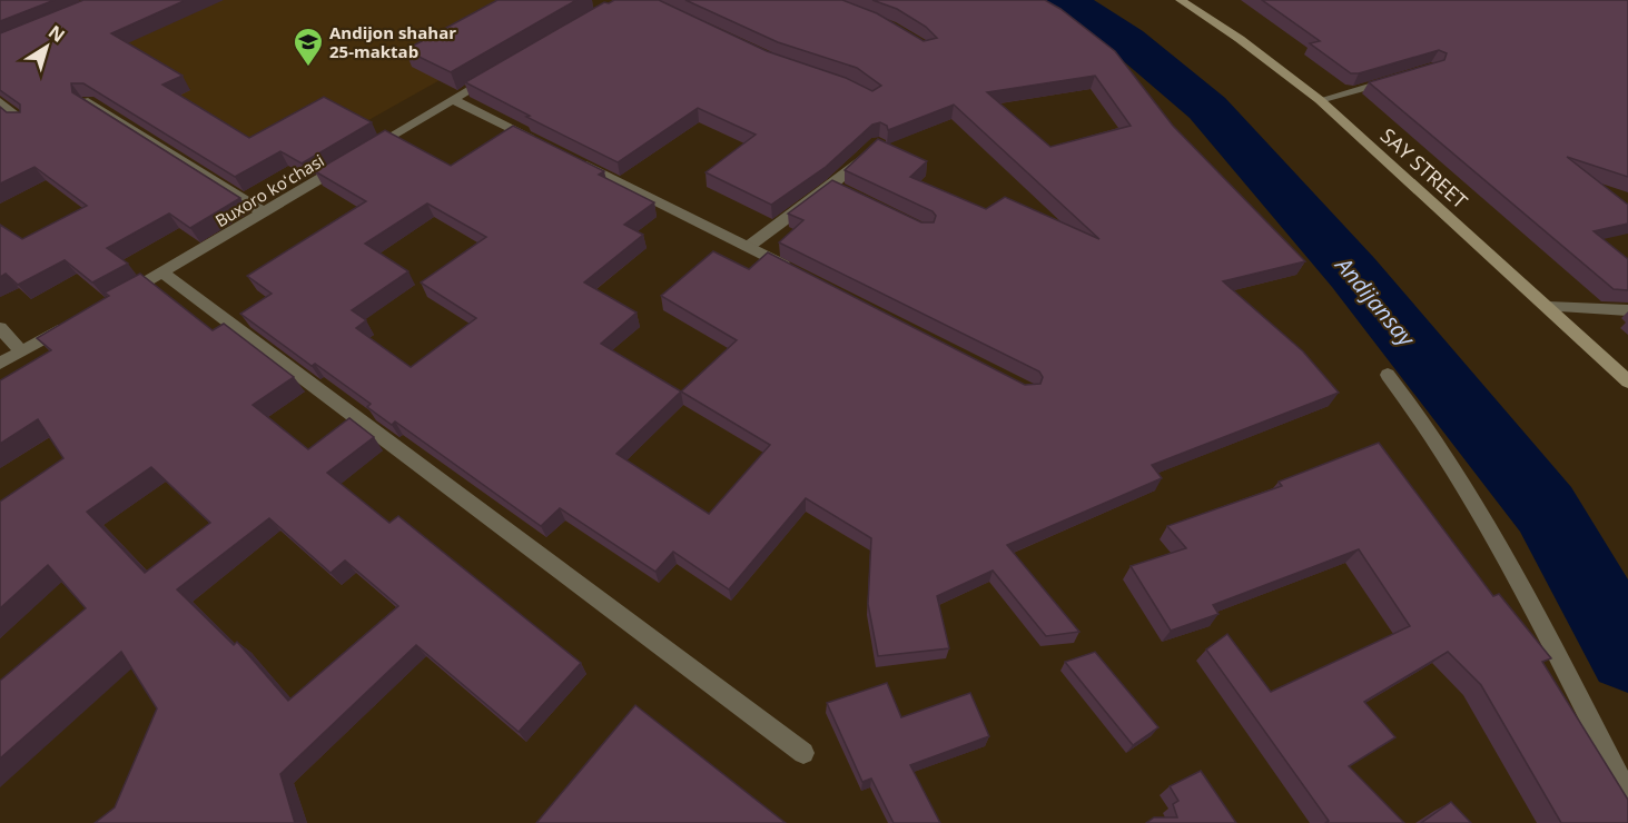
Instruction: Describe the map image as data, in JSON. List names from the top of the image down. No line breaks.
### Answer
{"streets":{"main road":["SAY STREET"],"street":["Buxoro koʻchasi"]},"water":["Andijansay"],"places":{"school or university":["Andijon shahar 25-maktab"]},"north":"top right"}
